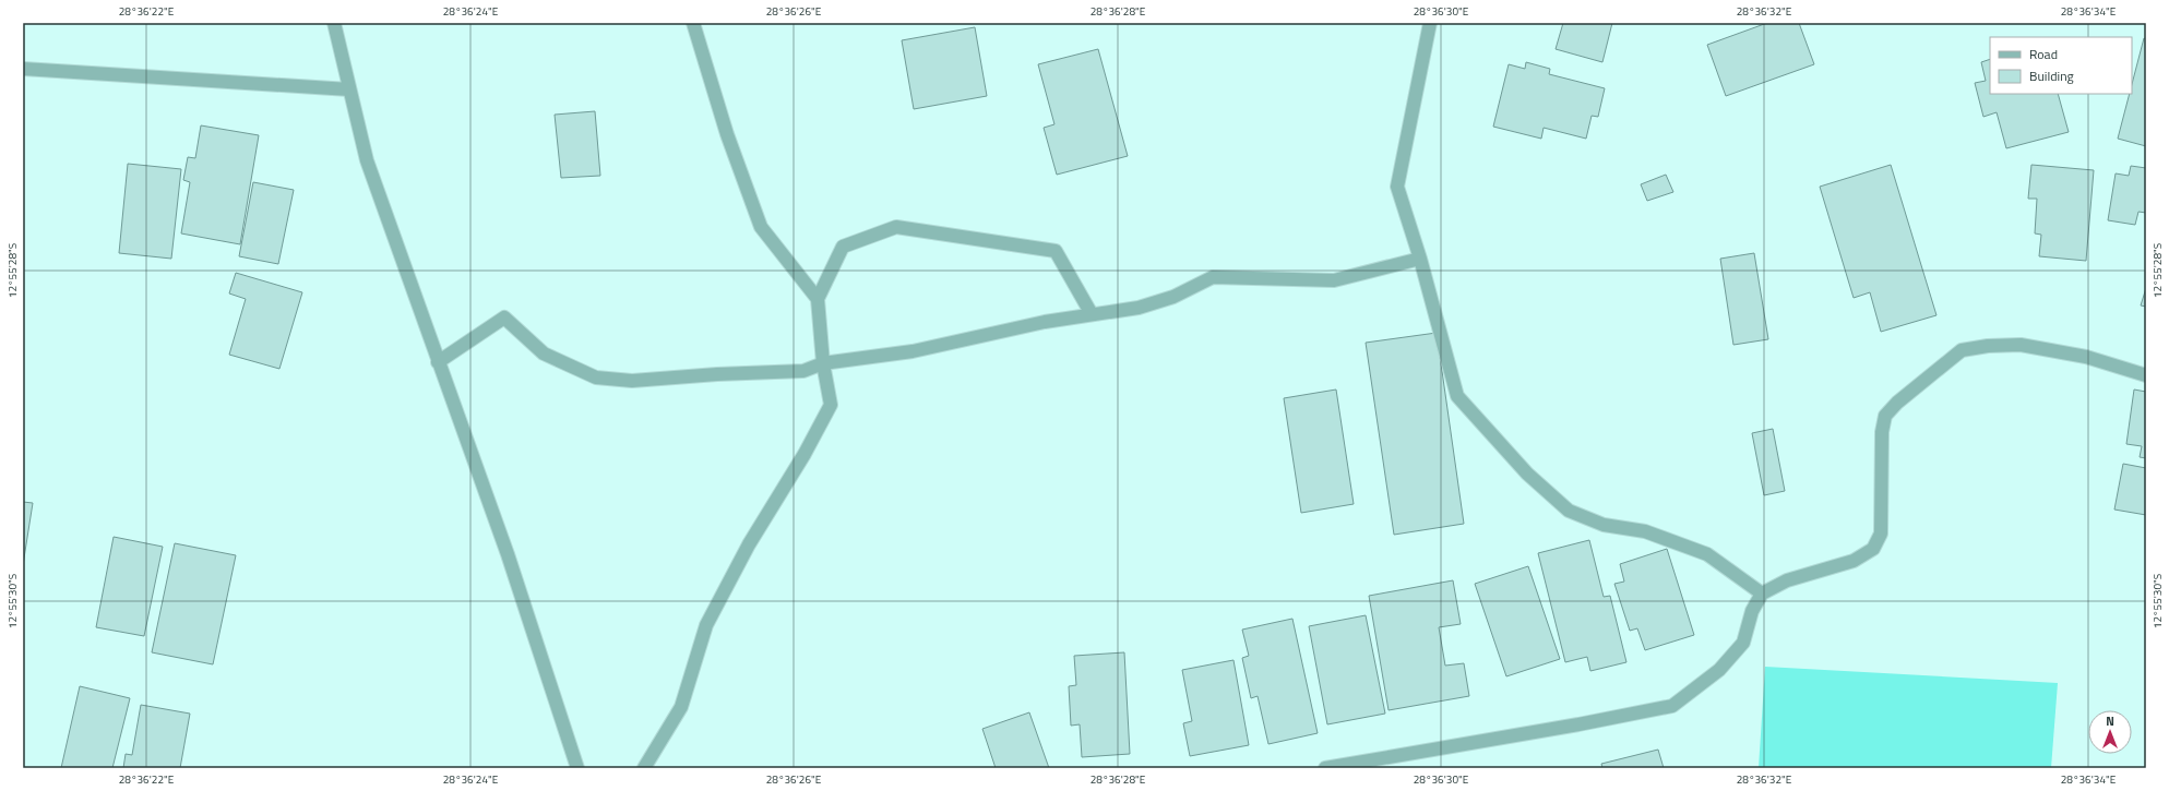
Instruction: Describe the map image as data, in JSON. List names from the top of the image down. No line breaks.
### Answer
{"legend":["Road","Building"],"north":"top","coordinates":["28°36'22\"E","28°36'24\"E","28°36'26\"E","28°36'28\"E","28°36'30\"E","28°36'32\"E","28°36'34\"E","12°55'28\"S","12°55'30\"S"]}
